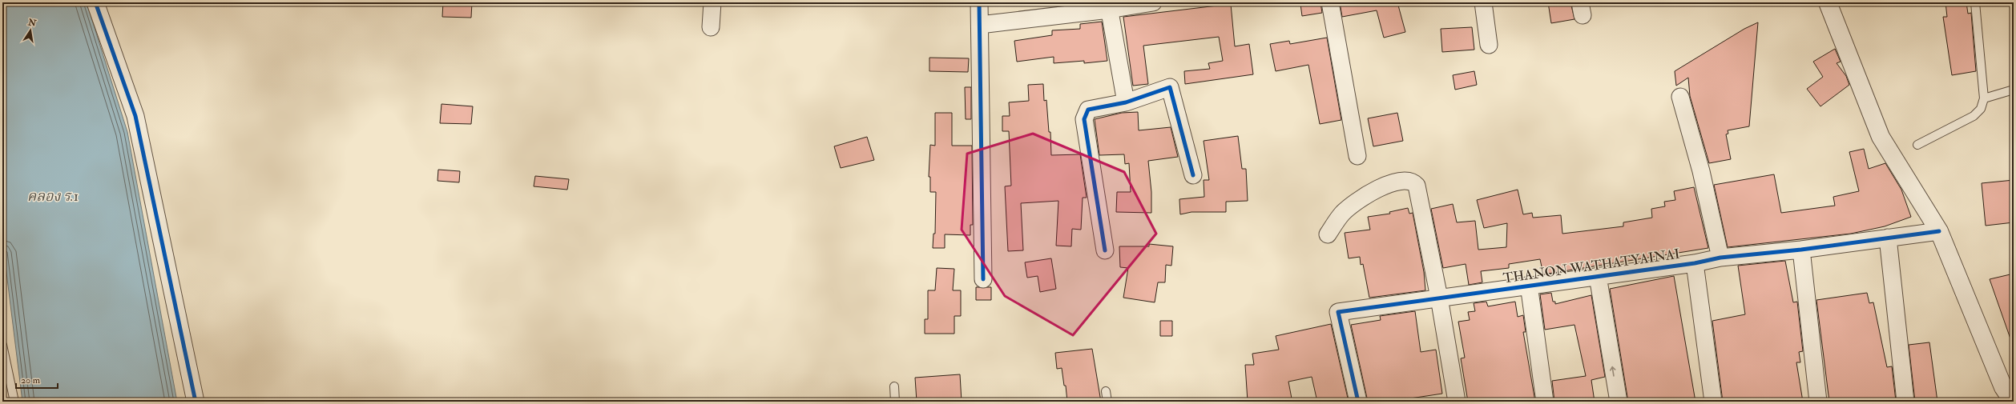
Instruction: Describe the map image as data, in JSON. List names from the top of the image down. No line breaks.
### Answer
{"streets":{"street":["THANON WATHATYAINAI"]},"water":["คลอง ร.1"],"scale_bar":"20 m","north":"top"}
